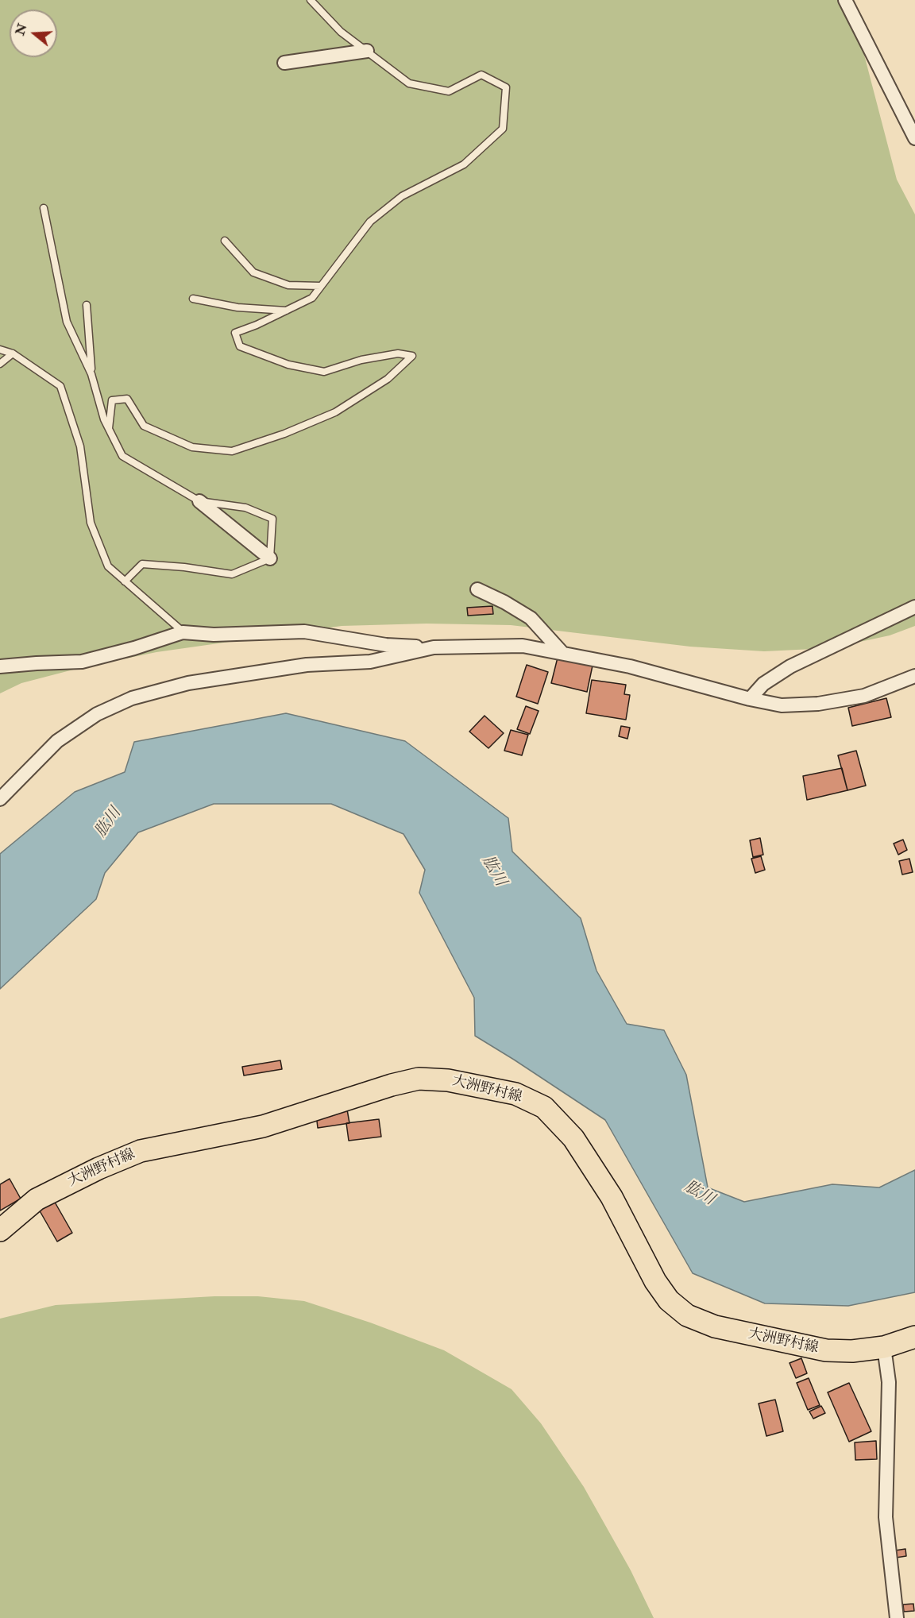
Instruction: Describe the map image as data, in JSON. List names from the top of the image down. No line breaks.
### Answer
{"streets":{"main road":["大洲野村線"]},"water":["肱川"],"north":"left"}
